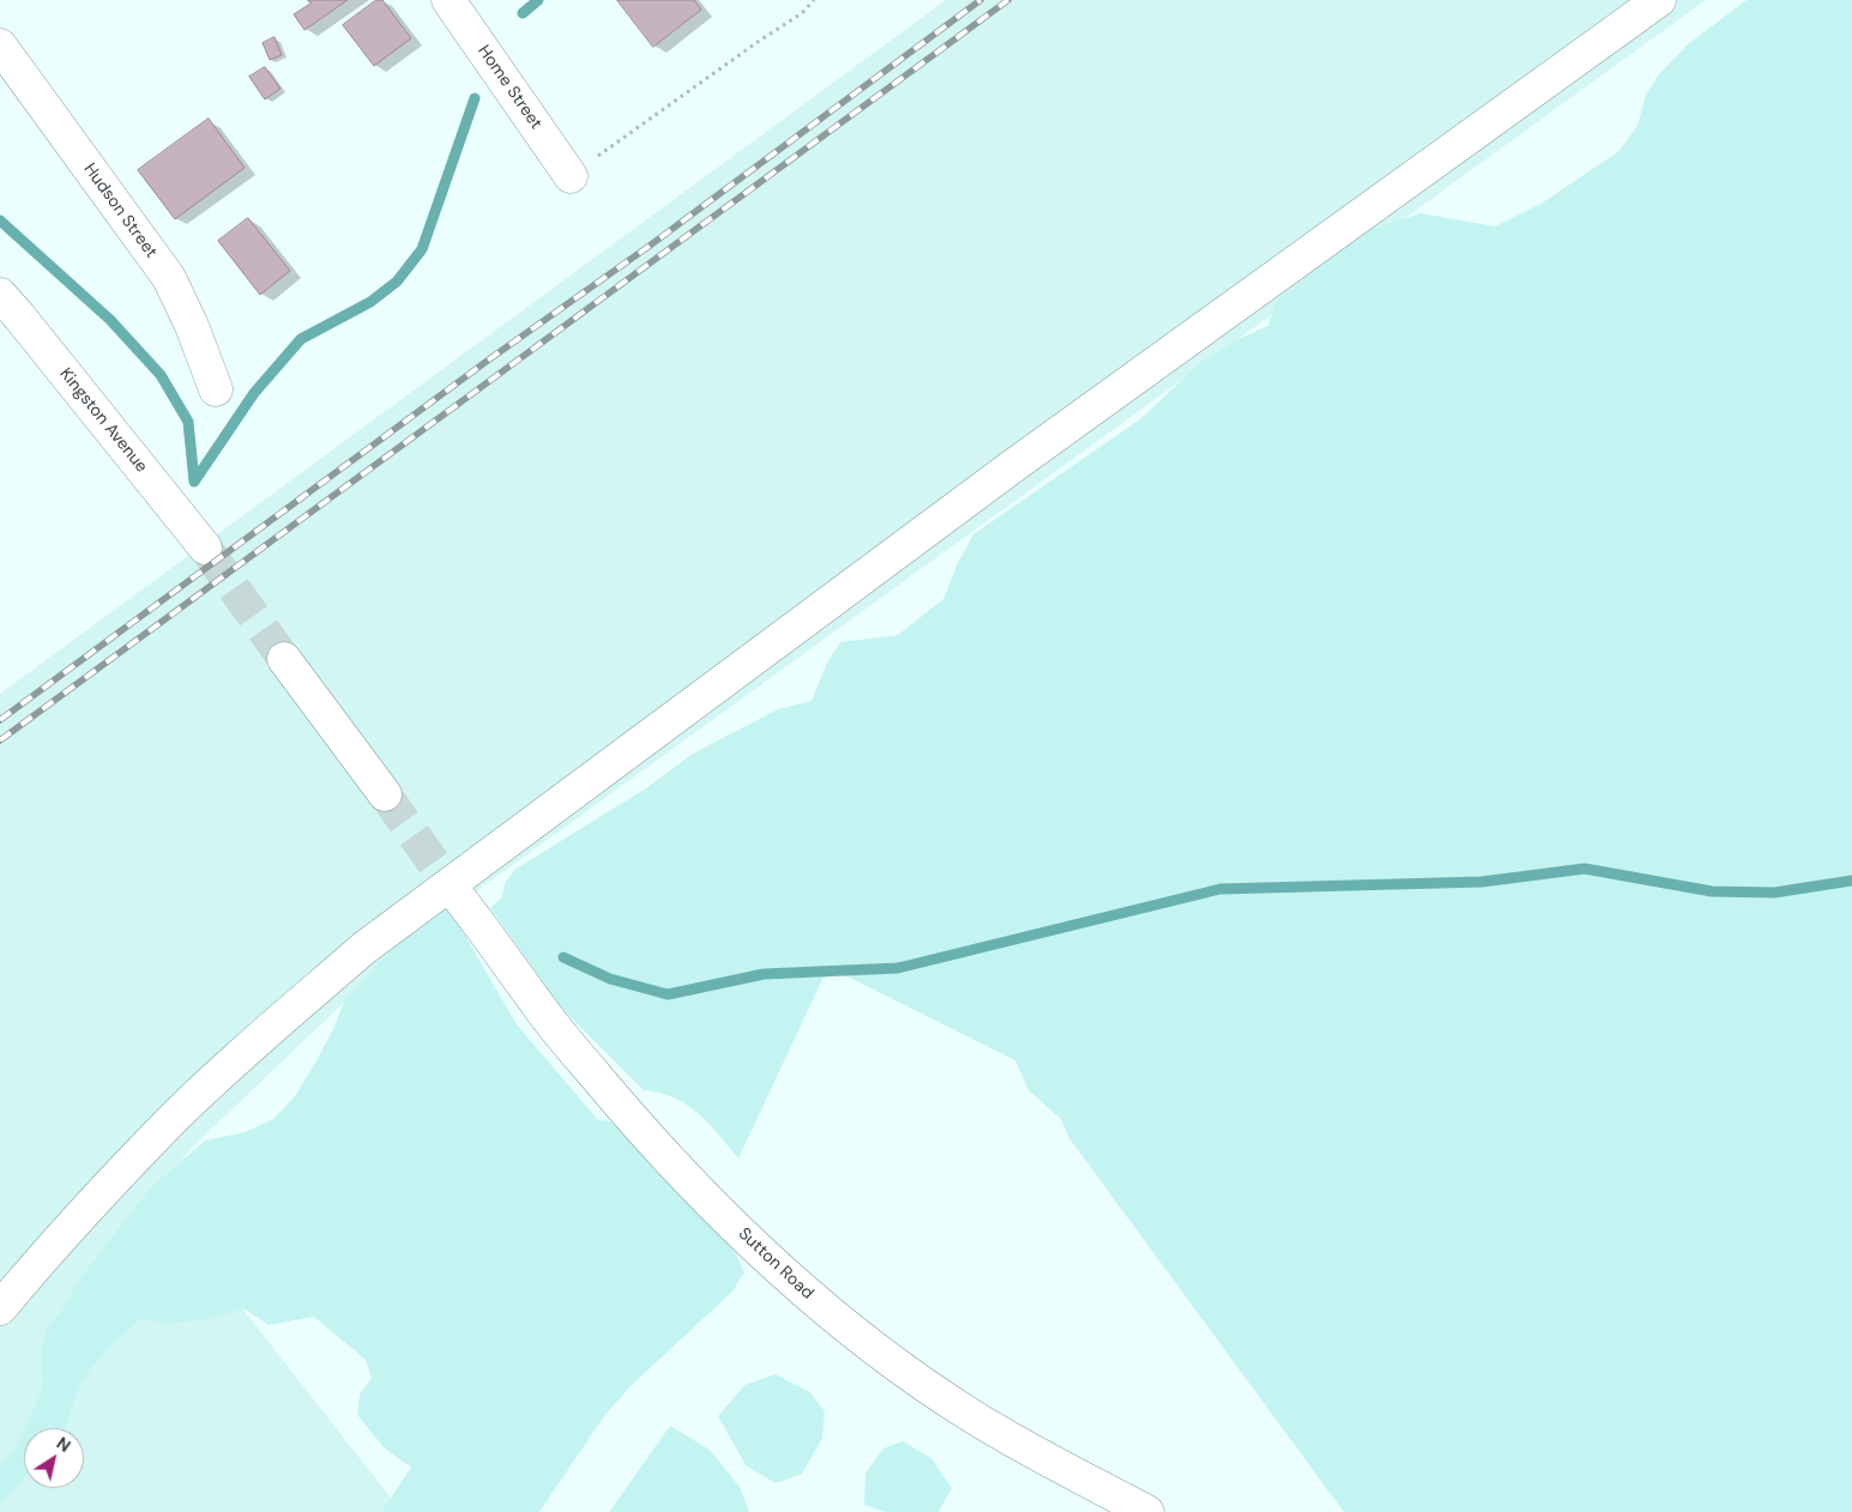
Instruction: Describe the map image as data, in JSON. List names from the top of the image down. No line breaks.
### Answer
{"streets":{"street":["Home Street","Hudson Street","Kingston Avenue","Sutton Road"]},"north":"top right"}
